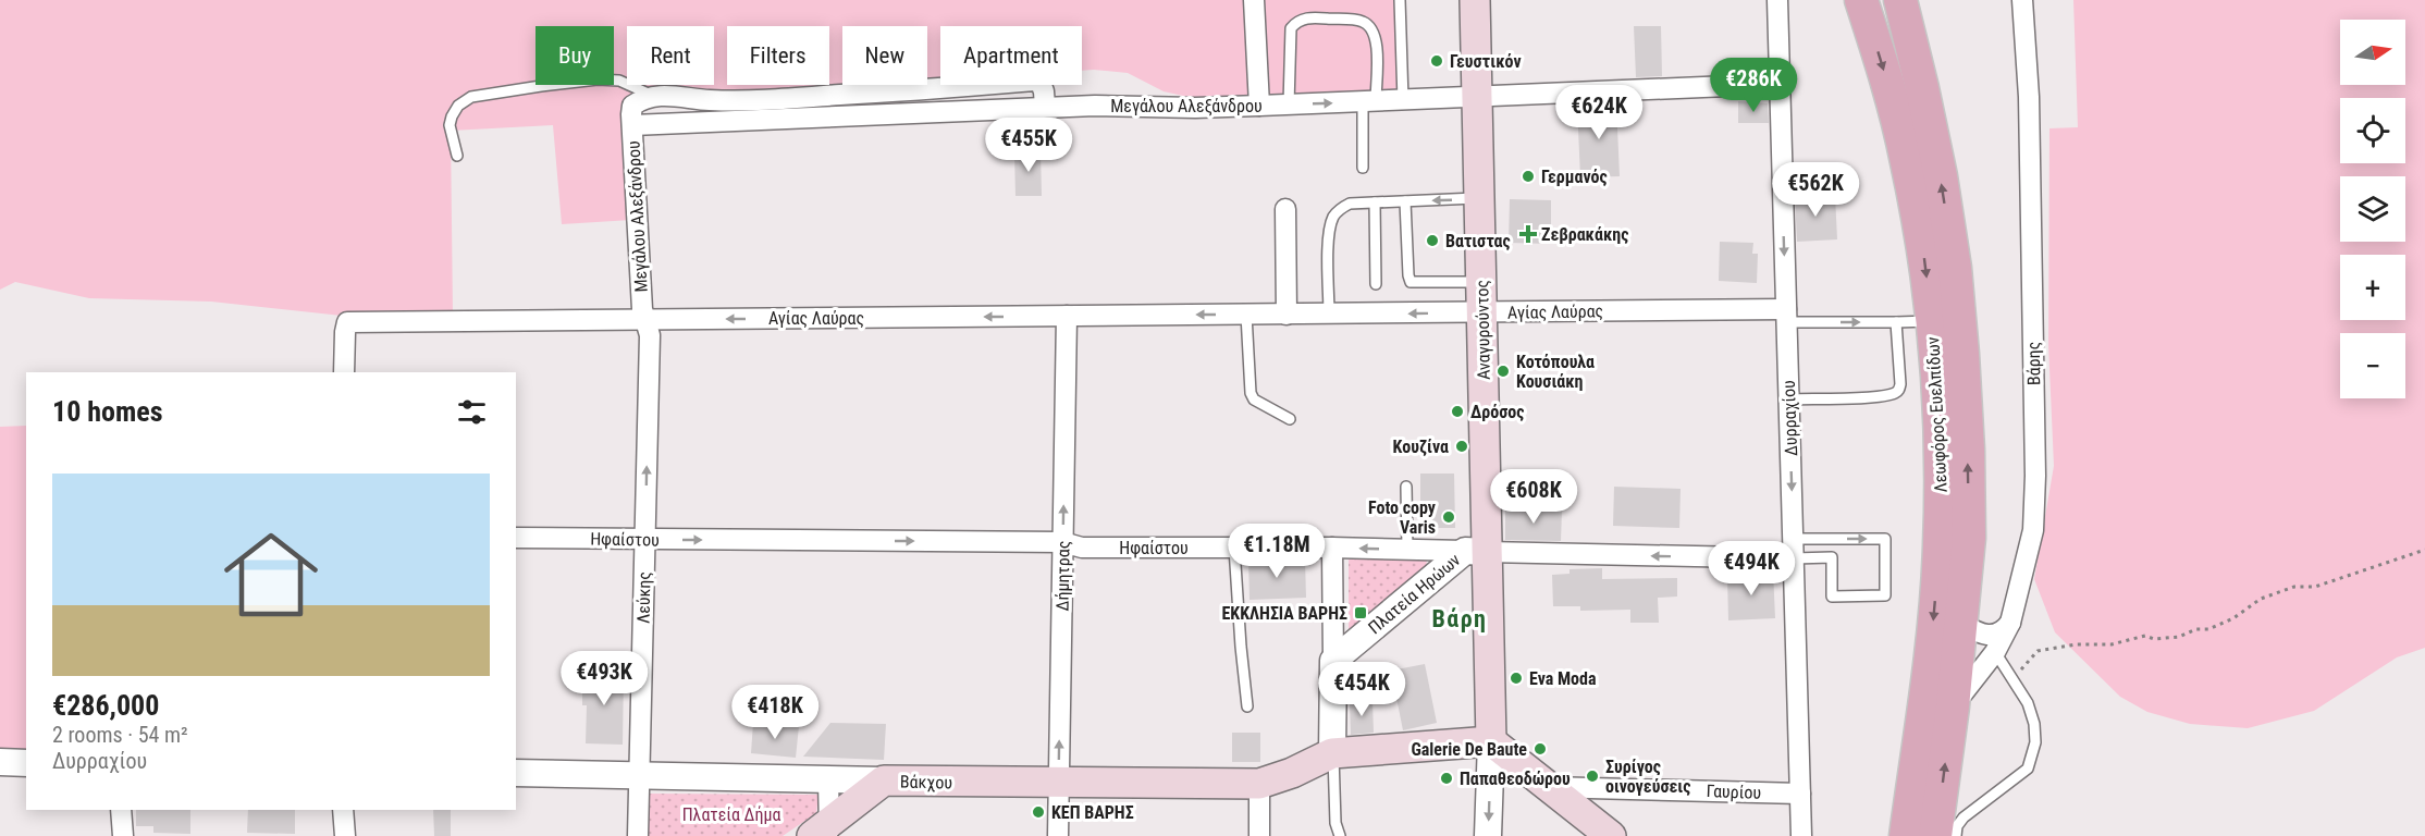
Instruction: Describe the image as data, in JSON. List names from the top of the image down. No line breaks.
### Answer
{"streets":{"main road":["Αναγυρούντος","Λεωφόρος Ευελπίδων","Βάκχου"],"street":["Μεγάλου Αλεξάνδρου","Αγίας Λαύρας","Βάρης","Δυρραχίου","Ηφαίστου","Δήμητρας","Πλατεία Ηρώων","Λεύκης","Γαυρίου"]},"crossings":[["Μεγάλου Αλεξάνδρου","Αγίας Λαύρας"],["Μεγάλου Αλεξάνδρου","Αναγυρούντος"],["Μεγάλου Αλεξάνδρου","Δυρραχίου"],["Μεγάλου Αλεξάνδρου","Λεύκης"],["Αγίας Λαύρας","Αναγυρούντος"],["Αγίας Λαύρας","Δυρραχίου"],["Αγίας Λαύρας","Δήμητρας"],["Αγίας Λαύρας","Λεύκης"],["Αναγυρούντος","Ηφαίστου"],["Αναγυρούντος","Πλατεία Ηρώων"],["Βάρης","Λεωφόρος Ευελπίδων"],["Δυρραχίου","Ηφαίστου"],["Δυρραχίου","Γαυρίου"],["Ηφαίστου","Δήμητρας"],["Ηφαίστου","Πλατεία Ηρώων"],["Ηφαίστου","Λεύκης"],["Δήμητρας","Βάκχου"],["Λεύκης","Βάκχου"]],"one_way":["Αγίας Λαύρας","Δυρραχίου","Δήμητρας","Λεύκης"],"districts":["Βάρη"],"parks":["Πλατεία Δήμα"],"places":{"other":["Γευστικόν","Γερμανός","Βατιστας","Κοτόπουλα Κουσιάκη","Δρόσος","Κουζίνα","Foto copy Varis","Eva Moda","Galerie De Baute","Συρίγος οινογεύσεις","Παπαθεοδώρου","ΚΕΠ ΒΑΡΗΣ"],"health":["Ζεβρακάκης"],"transit":["ΕΚΚΛΗΣΙΑ ΒΑΡΗΣ"]},"north":"right","page":{"map_buttons":["+","−"],"chip":["Buy","Rent","Filters","New","Apartment"],"price":["€286K","€624K","€455K","€562K","€608K","€1.18M","€494K","€493K","€454K","€418K"],"heading":"10 homes","list":[{"name":"€286,000","note":"2 rooms · 54 m² · Δυρραχίου"}]}}
